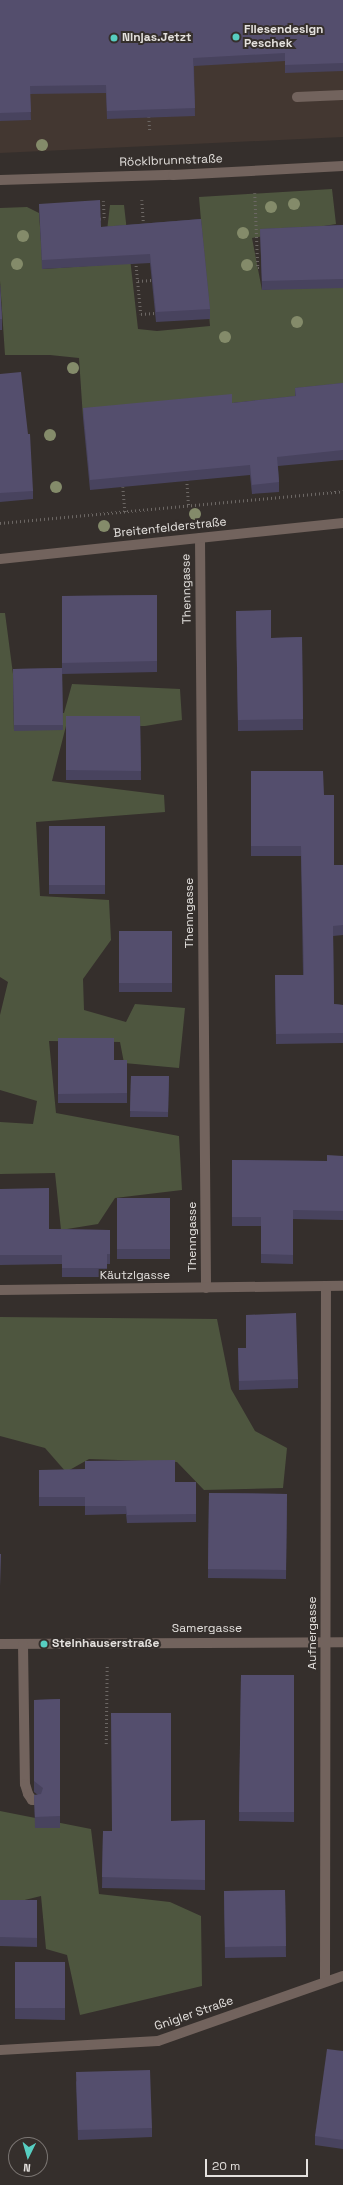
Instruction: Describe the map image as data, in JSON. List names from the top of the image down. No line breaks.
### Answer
{"streets":{"street":["Röcklbrunnstraße","Breitenfelderstraße","Thenngasse","Käutzlgasse","Samergasse","Aufnergasse","Gnigler Straße"]},"crossings":[["Breitenfelderstraße","Thenngasse"],["Thenngasse","Käutzlgasse"],["Käutzlgasse","Aufnergasse"],["Samergasse","Aufnergasse"],["Aufnergasse","Gnigler Straße"]],"places":["Fliesendesign Peschek","Ninjas.Jetzt","Steinhauserstraße"],"scale_bar":"20 m","north":"bottom"}
